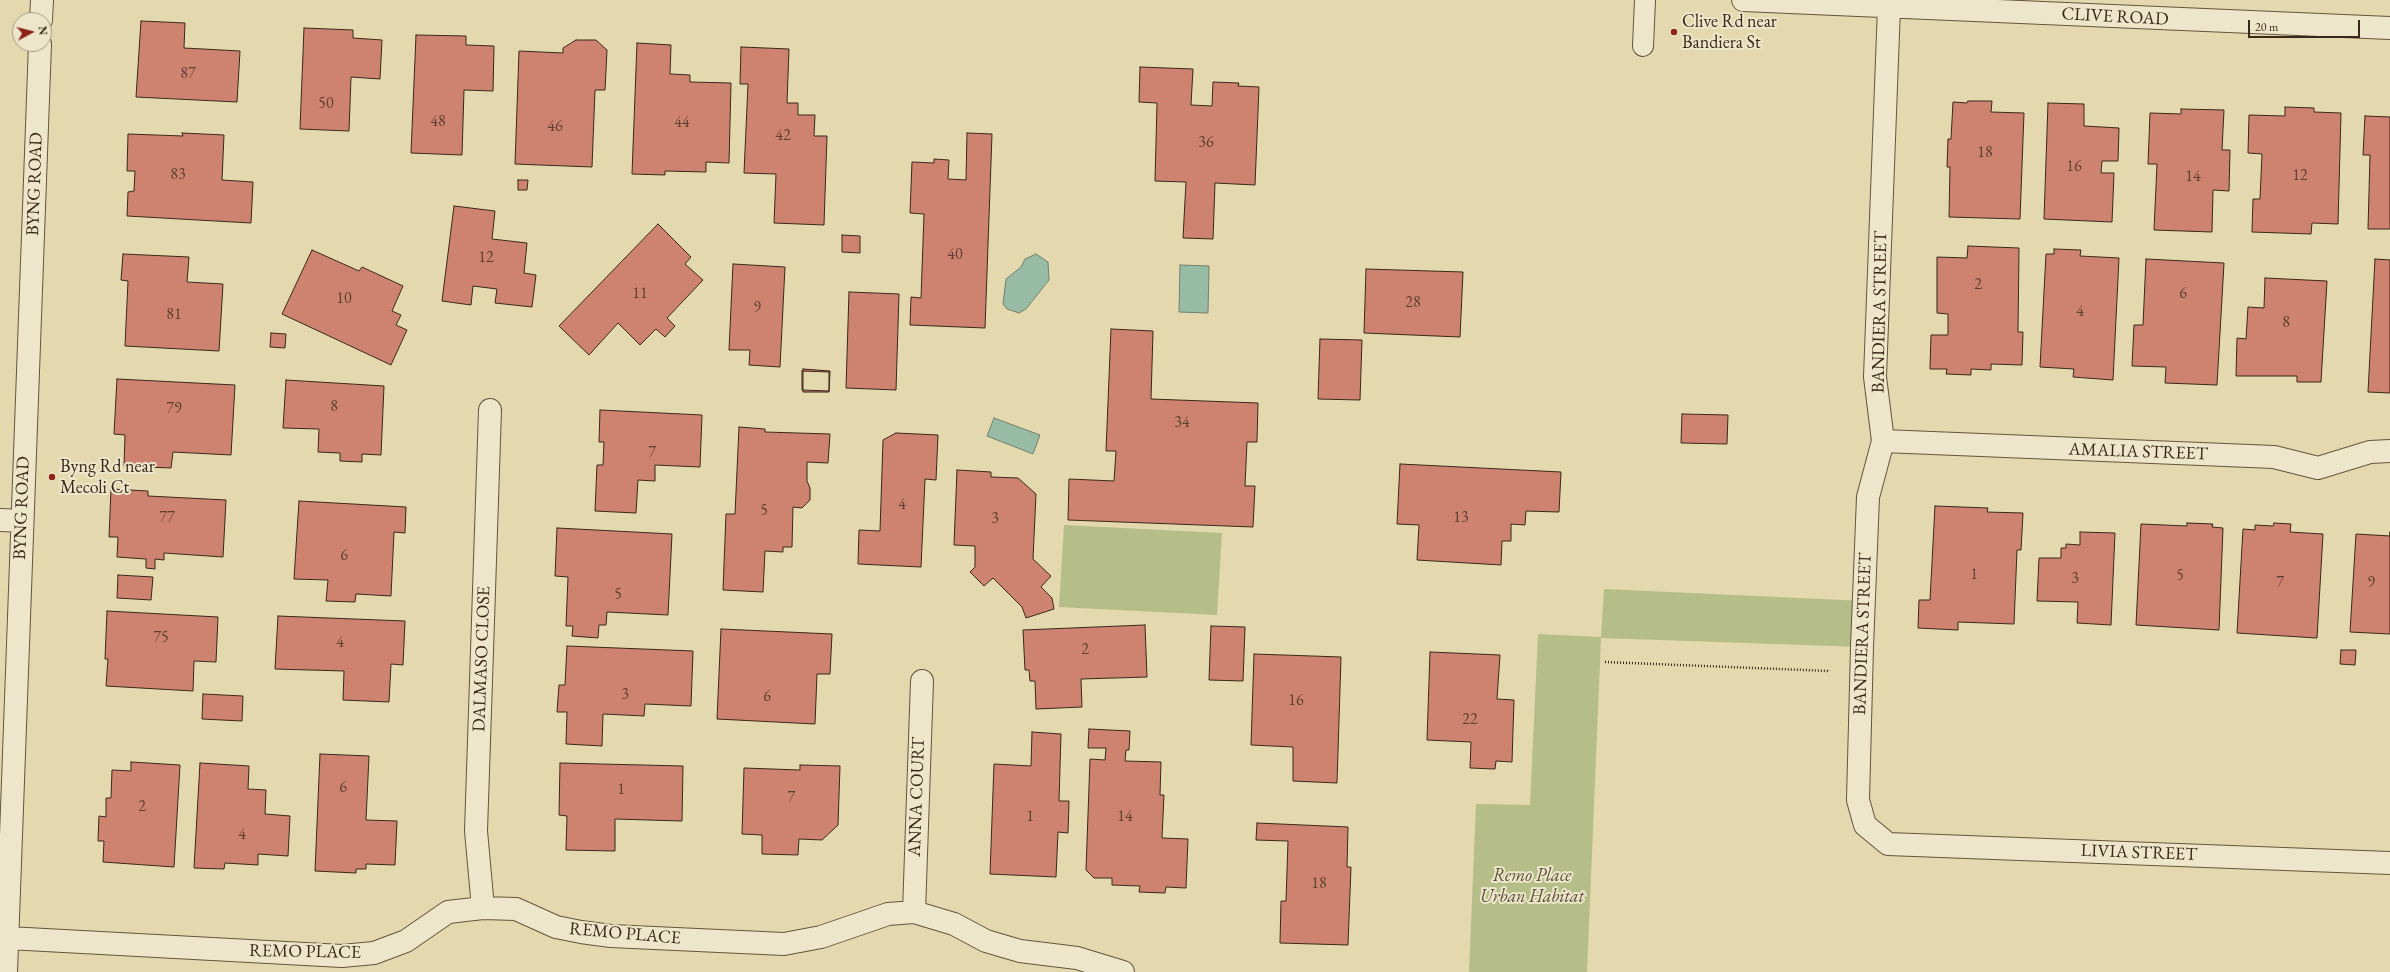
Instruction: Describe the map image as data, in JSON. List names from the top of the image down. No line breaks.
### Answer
{"streets":{"street":["CLIVE ROAD","BYNG ROAD","BANDIERA STREET","AMALIA STREET","DALMASO CLOSE","ANNA COURT","LIVIA STREET","REMO PLACE"]},"crossings":[["CLIVE ROAD","BANDIERA STREET"],["BYNG ROAD","REMO PLACE"],["BANDIERA STREET","AMALIA STREET"],["BANDIERA STREET","LIVIA STREET"],["DALMASO CLOSE","REMO PLACE"],["ANNA COURT","REMO PLACE"]],"parks":["Remo Place Urban Habitat"],"places":["Clive Rd near Bandiera St","Byng Rd near Mecoli Ct"],"house_numbers":["87","50","48","44","46","42","36","18","16","83","12","14","40","12","2","11","6","10","28","9","4","81","8","8","79","34","7","4","5","77","13","3","6","1","5","3","7","9","5","75","4","2","3","6","16","22","6","1","7","2","1","14","4","18"],"scale_bar":"20 m","north":"right"}
